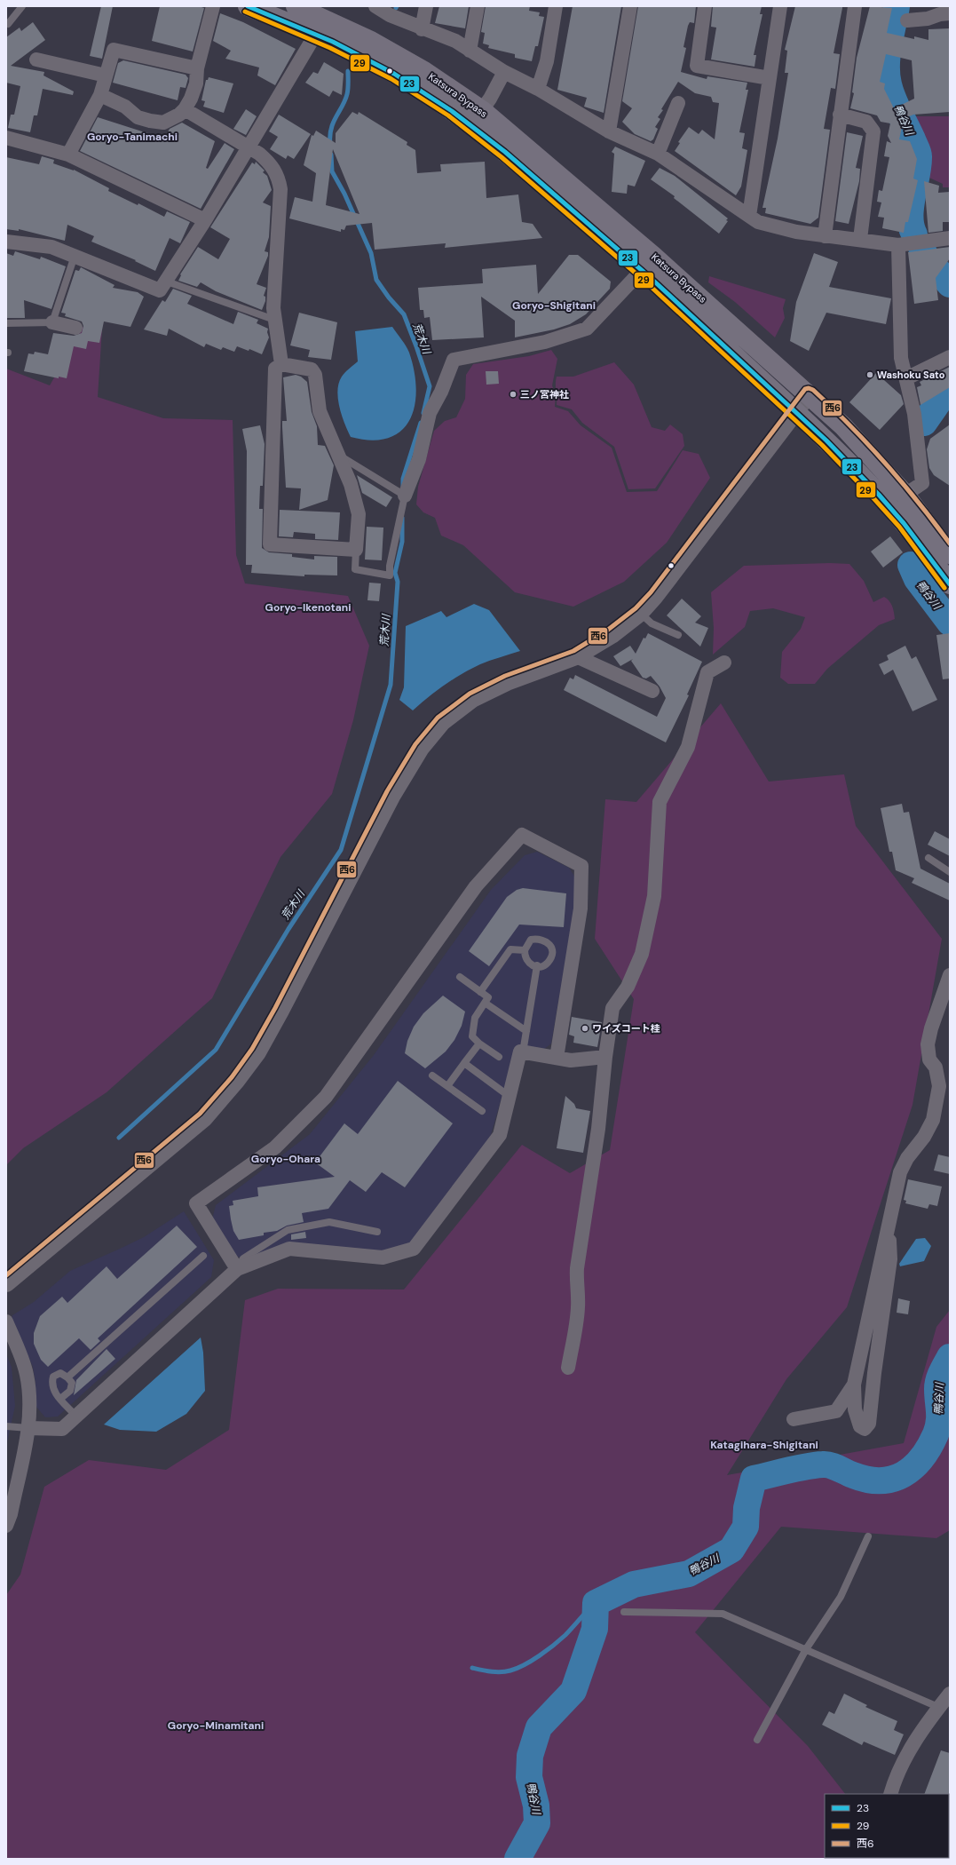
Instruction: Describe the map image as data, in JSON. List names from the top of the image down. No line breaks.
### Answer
{"streets":{"highway":["Katsura Bypass"]},"districts":["Goryo-Tanimachi","Goryo-Shigitani","Goryo-Ikenotani","Goryo-Ohara","Katagihara-Shigitani","Goryo-Minamitani"],"water":["鴨谷川","荒木川"],"places":["Washoku Sato","三ノ宮神社","ワイズコート桂"],"lines":["transit line 23","transit line 29","transit line 西6"],"legend":["23","29","西6"]}
